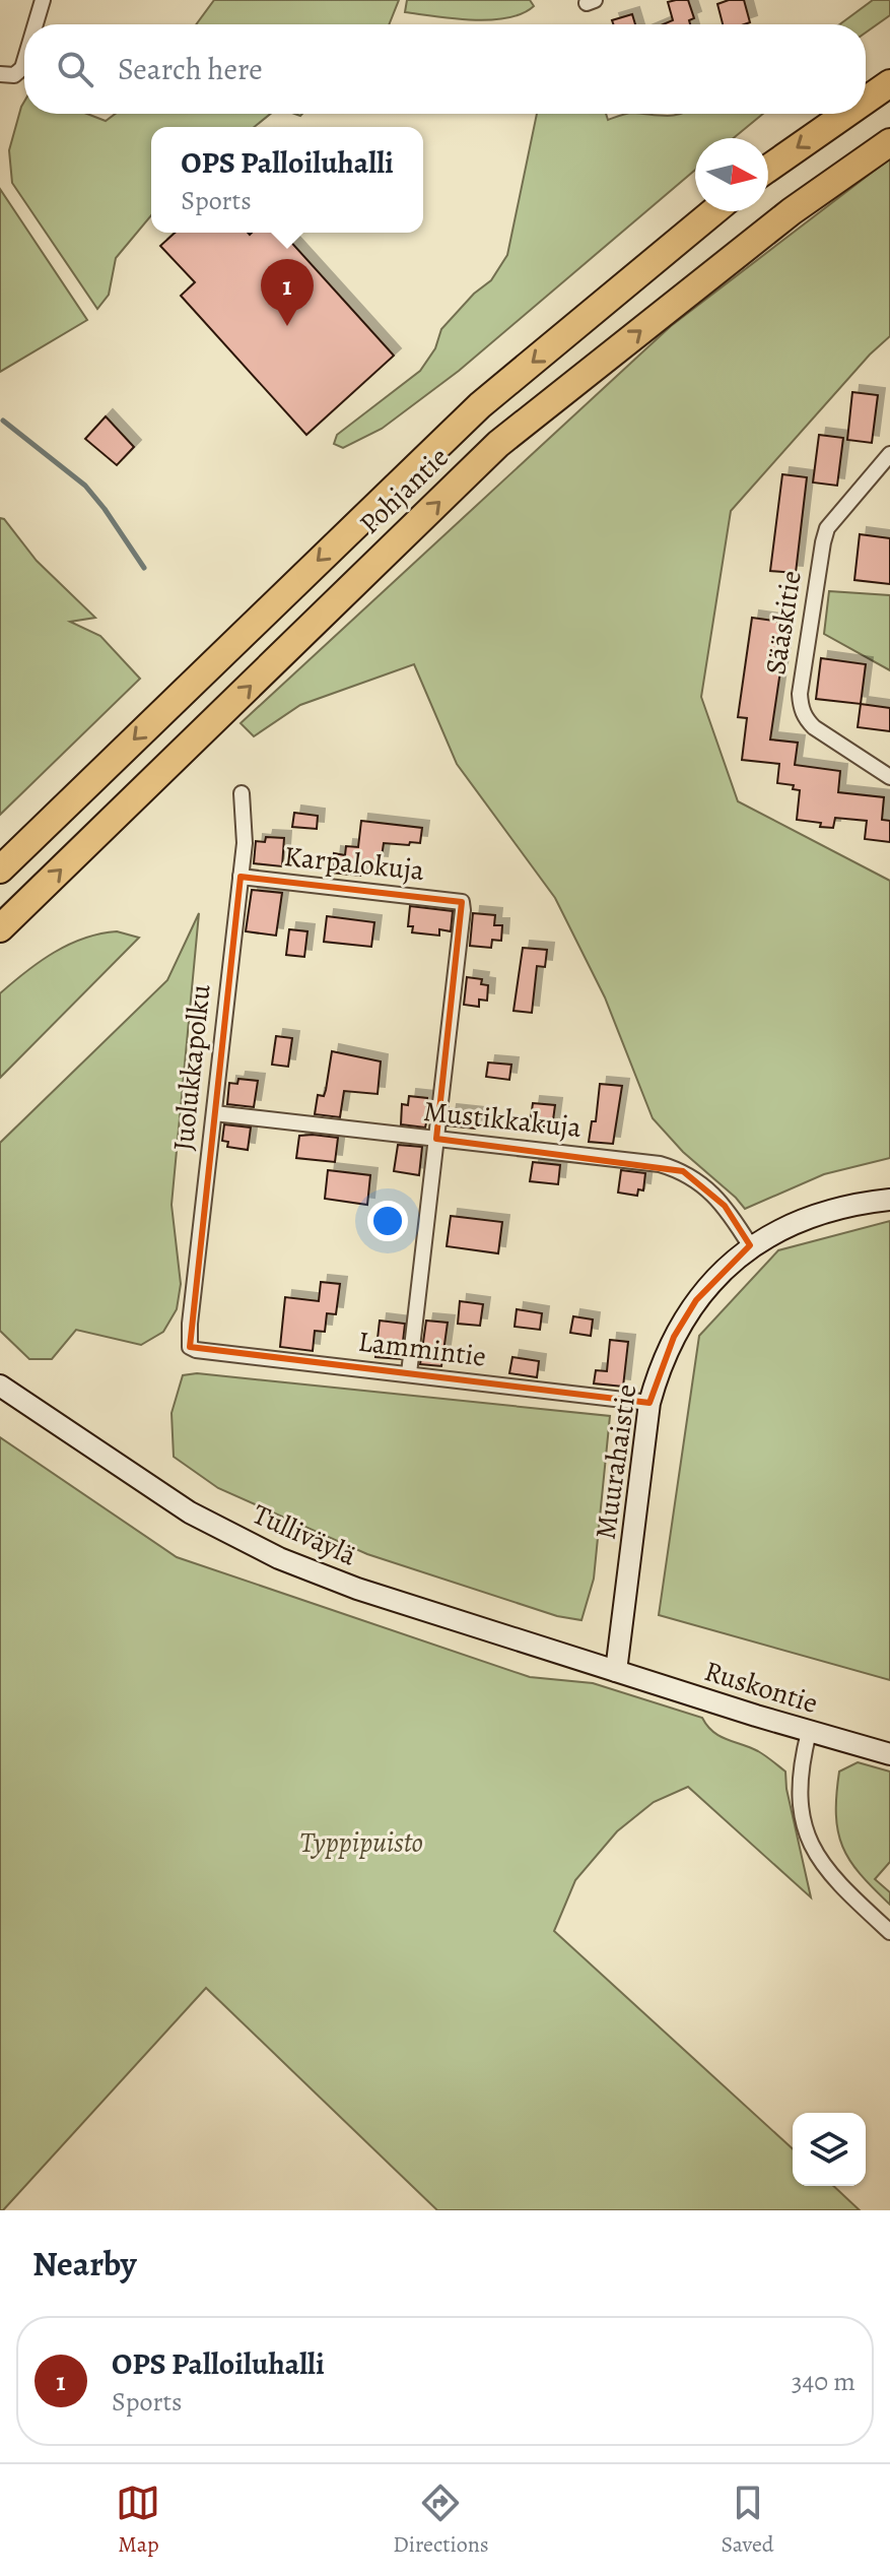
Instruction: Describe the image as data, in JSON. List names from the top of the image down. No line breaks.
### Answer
{"streets":{"highway":["Pohjantie"],"main road":["Muurahaistie","Tulliväylä","Ruskontie"],"street":["Sääskitie","Karpalokuja","Juolukkapolku","Mustikkakuja","Lammintie"]},"crossings":[["Karpalokuja","Juolukkapolku"],["Karpalokuja","Mustikkakuja"],["Juolukkapolku","Mustikkakuja"],["Juolukkapolku","Lammintie"],["Mustikkakuja","Muurahaistie"],["Lammintie","Muurahaistie"],["Muurahaistie","Tulliväylä"],["Muurahaistie","Ruskontie"],["Tulliväylä","Ruskontie"]],"parks":["Typpipuisto"],"north":"right","page":{"search":"Search here","popup":["OPS Palloiluhalli","Sports"],"pins":"1","heading":"Nearby","list":[{"mark":"1","name":"OPS Palloiluhalli","note":"Sports","value":"340 m"}],"nav":["Map","Directions","Saved"]}}
